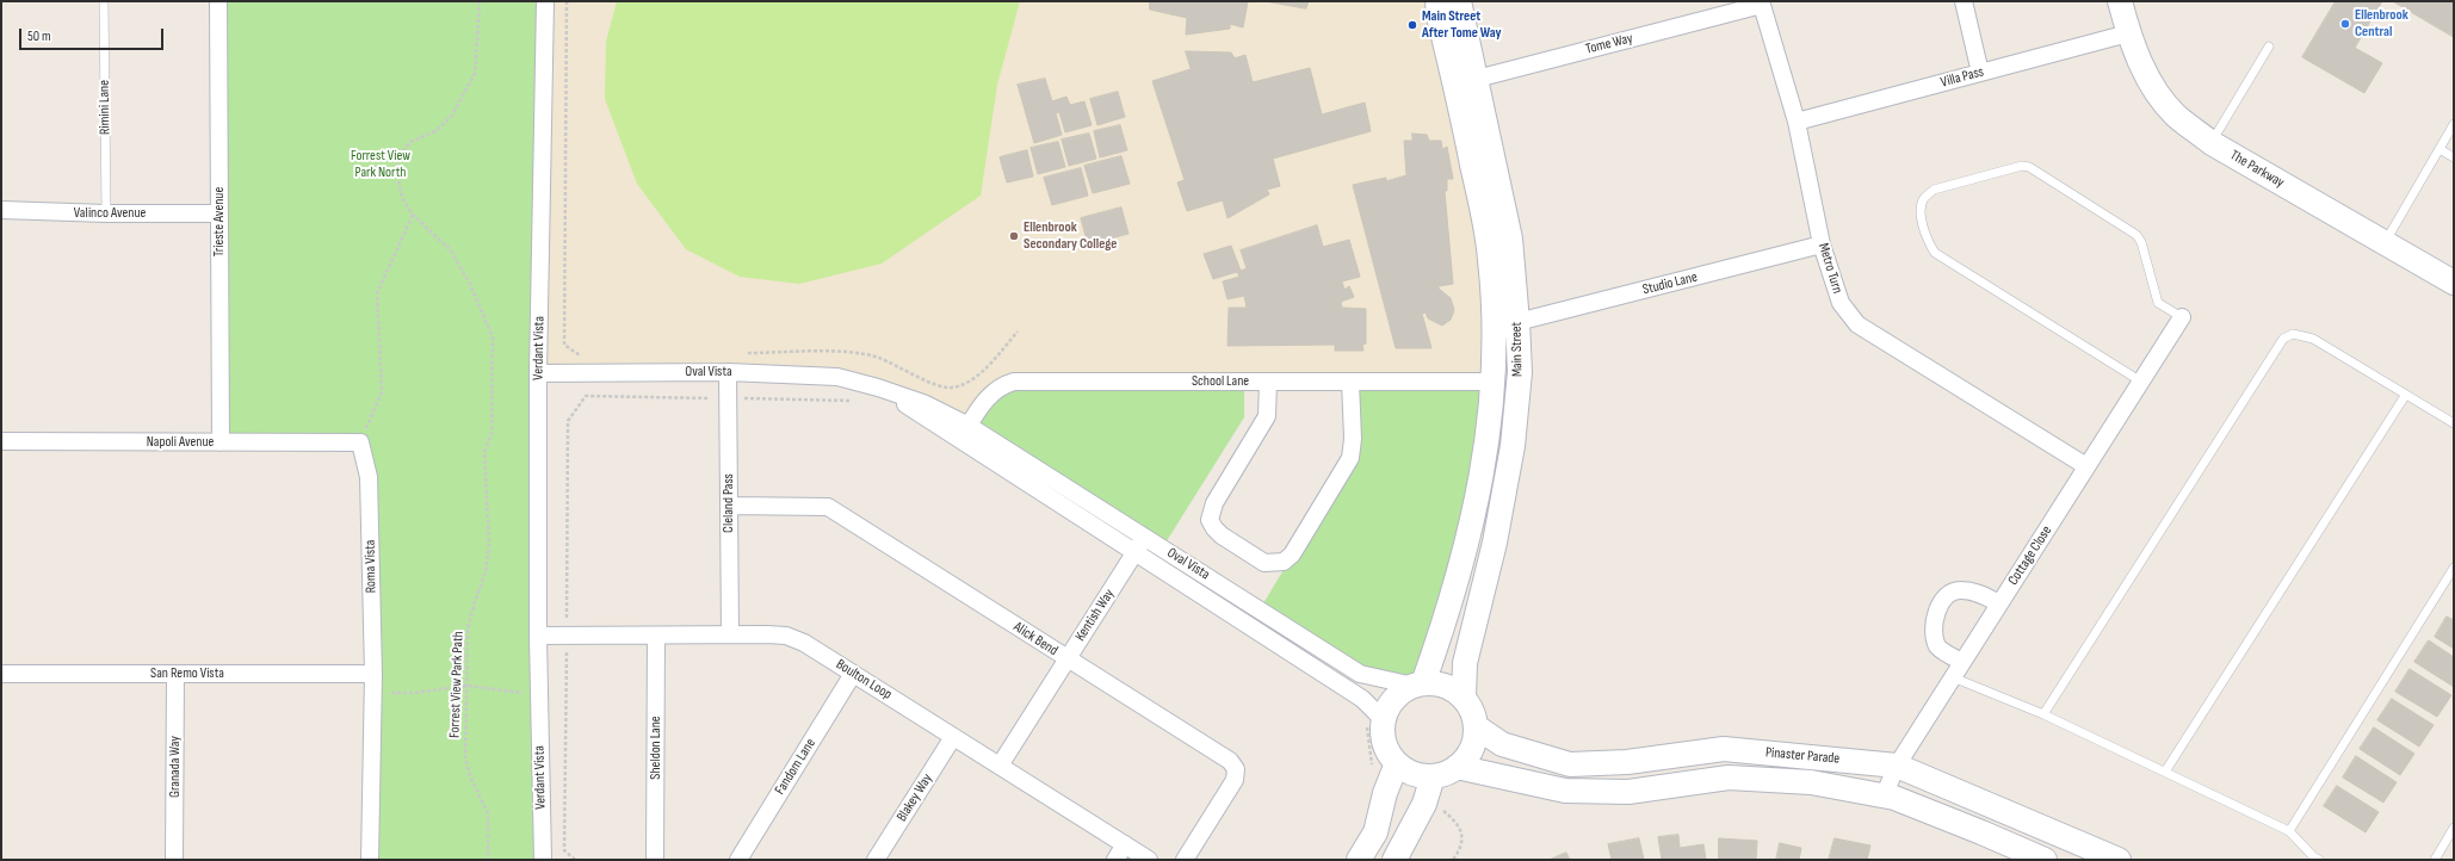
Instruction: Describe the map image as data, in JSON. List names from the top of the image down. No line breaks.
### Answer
{"streets":{"main road":["The Parkway","Main Street","Pinaster Parade"],"street":["Tome Way","Villa Pass","Valinco Avenue","Trieste Avenue","Metro Turn","Studio Lane","Verdant Vista","Oval Vista","School Lane","Napoli Avenue","Cleland Pass","Cottage Close","Roma Vista","Kentish Way","Alick Bend","San Remo Vista","Boulton Loop","Sheldon Lane","Granada Way","Fandom Lane","Blakey Way"],"lane":["Rimini Lane"],"path":["Forrest View Park Path"]},"crossings":[["Tome Way","Metro Turn"],["Tome Way","Main Street"],["Villa Pass","The Parkway"],["Villa Pass","Metro Turn"],["Rimini Lane","Valinco Avenue"],["Valinco Avenue","Trieste Avenue"],["Trieste Avenue","Napoli Avenue"],["Metro Turn","Studio Lane"],["Metro Turn","Cottage Close"],["Studio Lane","Main Street"],["Verdant Vista","Oval Vista"],["Verdant Vista","Boulton Loop"],["Main Street","Oval Vista"],["Main Street","School Lane"],["Main Street","Pinaster Parade"],["Oval Vista","School Lane"],["Oval Vista","Cleland Pass"],["Oval Vista","Kentish Way"],["Oval Vista","Pinaster Parade"],["Napoli Avenue","Roma Vista"],["Cleland Pass","Alick Bend"],["Cleland Pass","Boulton Loop"],["Cottage Close","Pinaster Parade"],["Roma Vista","San Remo Vista"],["Kentish Way","Alick Bend"],["Kentish Way","Boulton Loop"],["San Remo Vista","Granada Way"],["Boulton Loop","Sheldon Lane"],["Boulton Loop","Fandom Lane"],["Boulton Loop","Blakey Way"]],"parks":["Forrest View Park North"],"places":["Ellenbrook Central","Main Street After Tome Way","Ellenbrook Secondary College"],"scale_bar":"50 m"}
